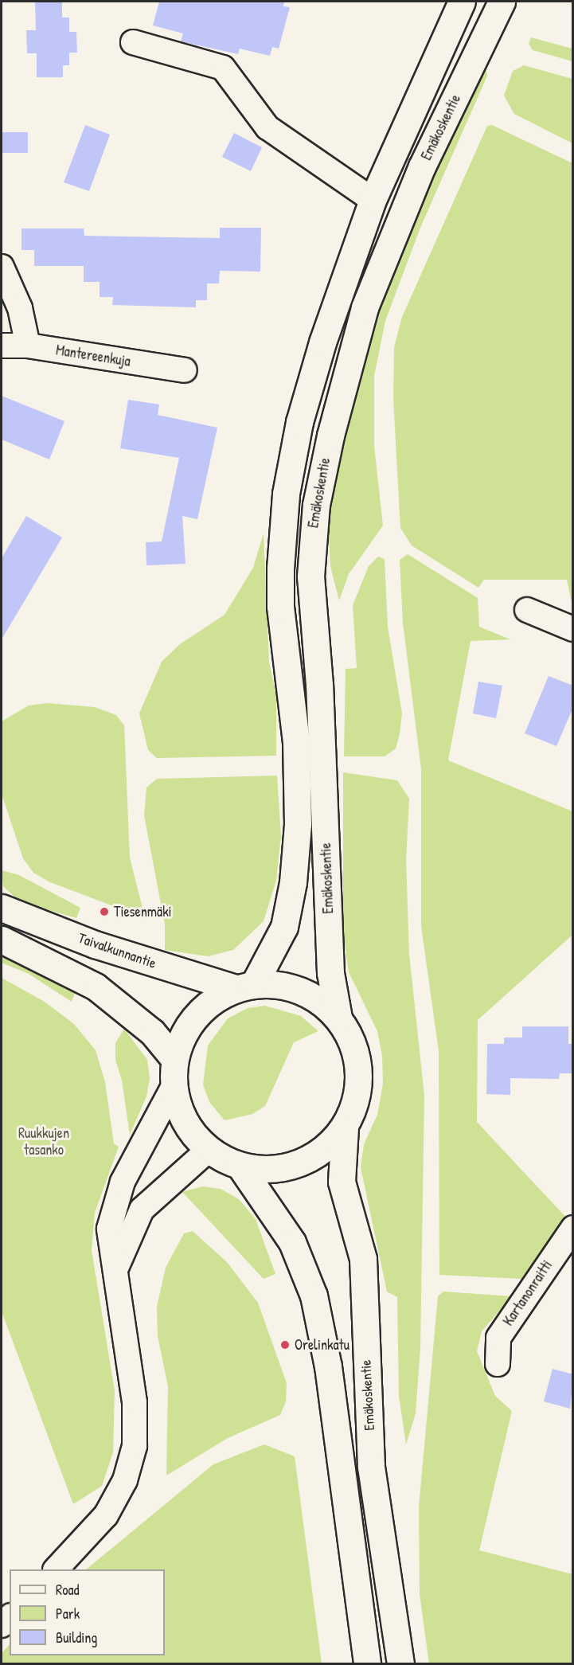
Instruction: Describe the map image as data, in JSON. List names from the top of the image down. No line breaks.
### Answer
{"streets":{"main road":["Emäkoskentie","Taivalkunnantie"],"street":["Mantereenkuja","Kartanonraitti"]},"crossings":[["Emäkoskentie","Taivalkunnantie"]],"parks":["Ruukkujen tasanko"],"places":["Tiesenmäki","Orelinkatu"],"legend":["Road","Park","Building"]}
